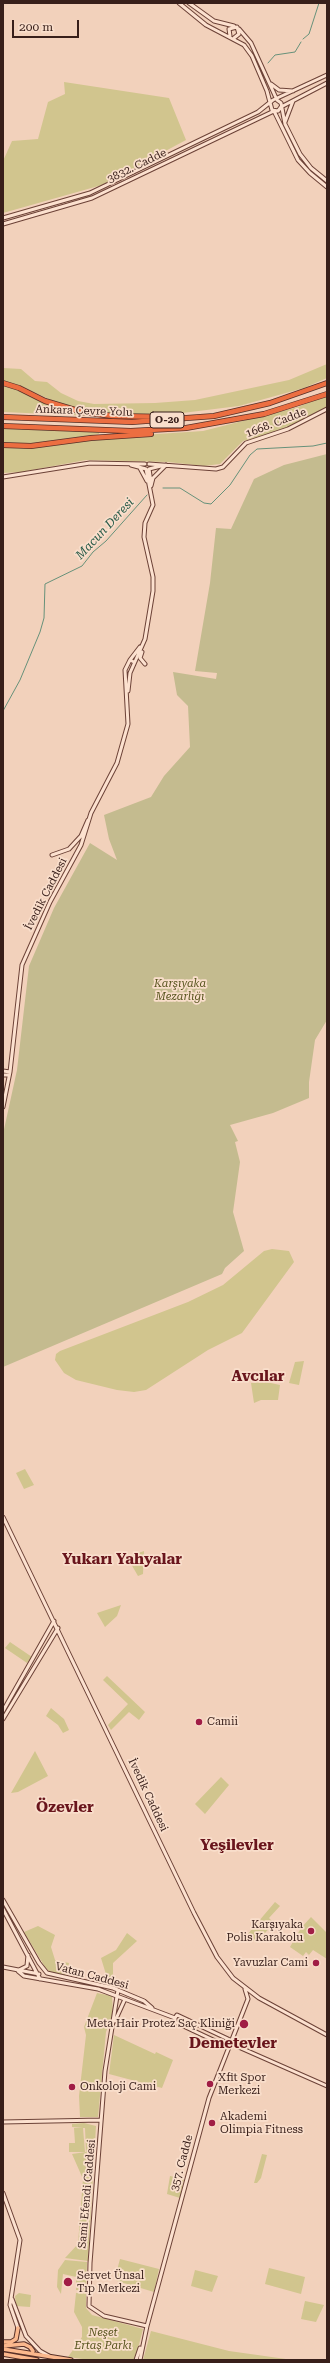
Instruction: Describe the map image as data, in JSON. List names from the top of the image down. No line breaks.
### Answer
{"streets":{"highway":["Ankara Çevre Yolu","O-20"],"main road":["3832. Cadde","1668. Cadde","İvedik Caddesi","Vatan Caddesi","357. Cadde","Sami Efendi Caddesi"]},"crossings":[["1668. Cadde","İvedik Caddesi"],["Vatan Caddesi","357. Cadde"],["Vatan Caddesi","Sami Efendi Caddesi"],["357. Cadde","Sami Efendi Caddesi"]],"districts":["Avcılar","Yukarı Yahyalar","Özevler","Yeşilevler","Demetevler"],"water":["Macun Deresi"],"parks":["Karşıyaka Mezarlığı","Neşet Ertaş Parkı"],"places":["Camii","Karşıyaka Polis Karakolu","Yavuzlar Cami","Meta Hair Protez Saç Kliniği","Xfit Spor Merkezi","Onkoloji Cami","Akademi Olimpia Fitness","Servet Ünsal Tıp Merkezi"],"scale_bar":"200 m"}
